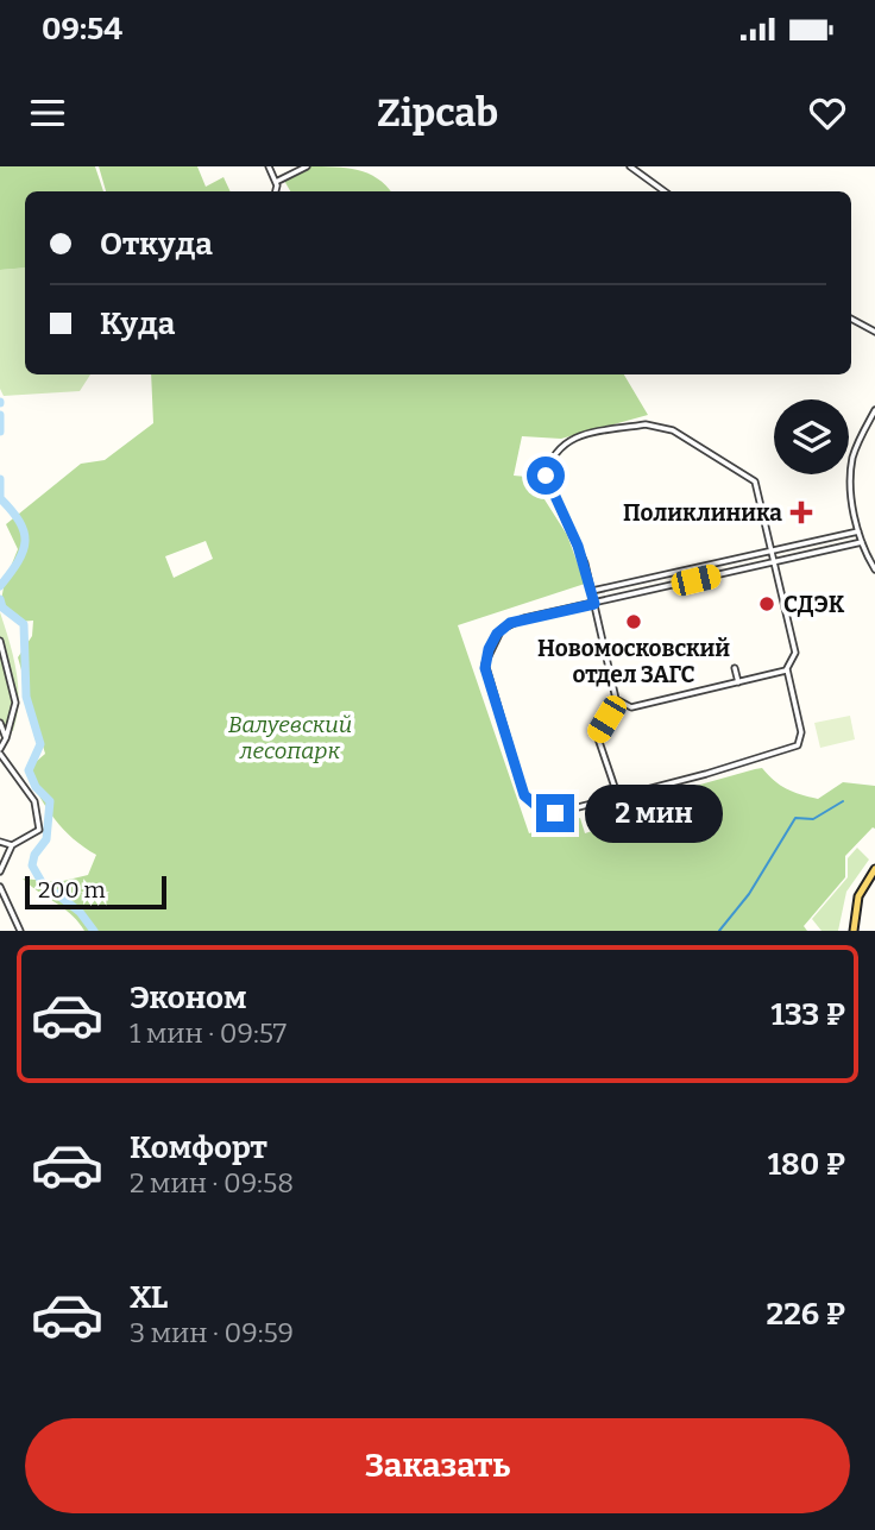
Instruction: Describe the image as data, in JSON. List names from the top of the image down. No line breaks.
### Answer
{"parks":["Валуевский лесопарк"],"places":{"health":["Поликлиника"],"other":["СДЭК","Новомосковский отдел ЗАГС"]},"scale_bar":"200 m","page":{"status":"09:54","header":"Zipcab","banner":["Откуда","Куда"],"bubble":"2 мин","scale":"200 m","list":[{"name":"Эконом","note":"1 мин · 09:57","value":"133 ₽"},{"name":"Комфорт","note":"2 мин · 09:58","value":"180 ₽"},{"name":"XL","note":"3 мин · 09:59","value":"226 ₽"}],"buttons":"Заказать"}}
